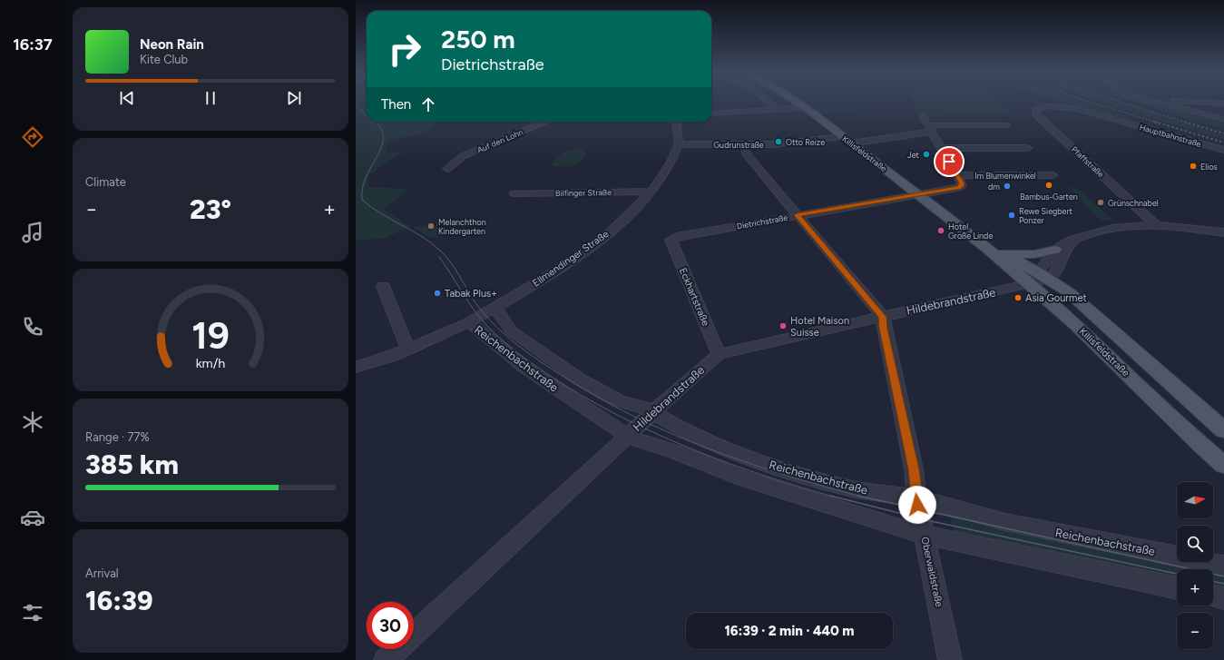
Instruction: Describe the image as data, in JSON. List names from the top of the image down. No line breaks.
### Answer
{"streets":{"main road":["Killisfeldstraße"],"street":["Hauptbahnstraße","Auf den Lohn","Gudrunstraße","Pfaffstraße","Im Blumenwinkel","Bilfinger Straße","Dietrichstraße","Ellmendinger Straße","Eckhartstraße","Hildebrandstraße","Reichenbachstraße","Oberwaldstraße"]},"crossings":[["Hauptbahnstraße","Pfaffstraße"],["Gudrunstraße","Killisfeldstraße"],["Gudrunstraße","Ellmendinger Straße"],["Killisfeldstraße","Im Blumenwinkel"],["Killisfeldstraße","Dietrichstraße"],["Killisfeldstraße","Hildebrandstraße"],["Im Blumenwinkel","Dietrichstraße"],["Bilfinger Straße","Ellmendinger Straße"],["Dietrichstraße","Eckhartstraße"],["Ellmendinger Straße","Reichenbachstraße"],["Eckhartstraße","Hildebrandstraße"],["Hildebrandstraße","Reichenbachstraße"],["Hildebrandstraße","Oberwaldstraße"],["Reichenbachstraße","Oberwaldstraße"]],"places":["Otto Reize","Jet","Elios","Bambus-Garten","dm","Grünschnabel","Rewe Siegbert Ponzer","Melanchthon Kindergarten","Hotel Große Linde","Tabak Plus+","Asia Gourmet","Hotel Maison Suisse"],"north":"right","page":{"tabs":"16:37","turn":["250 m","Dietrichstraße"],"song":["Neon Rain","Kite Club"],"then":"Then","tile":["Climate",["Range · 77%","385 km"],["Arrival","16:39"]],"heat":["−","23°","+"],"map_buttons":["+","−"],"limit":"30","trip":"16:39 · 2 min · 440 m","gauge":["19","km/h"]}}
